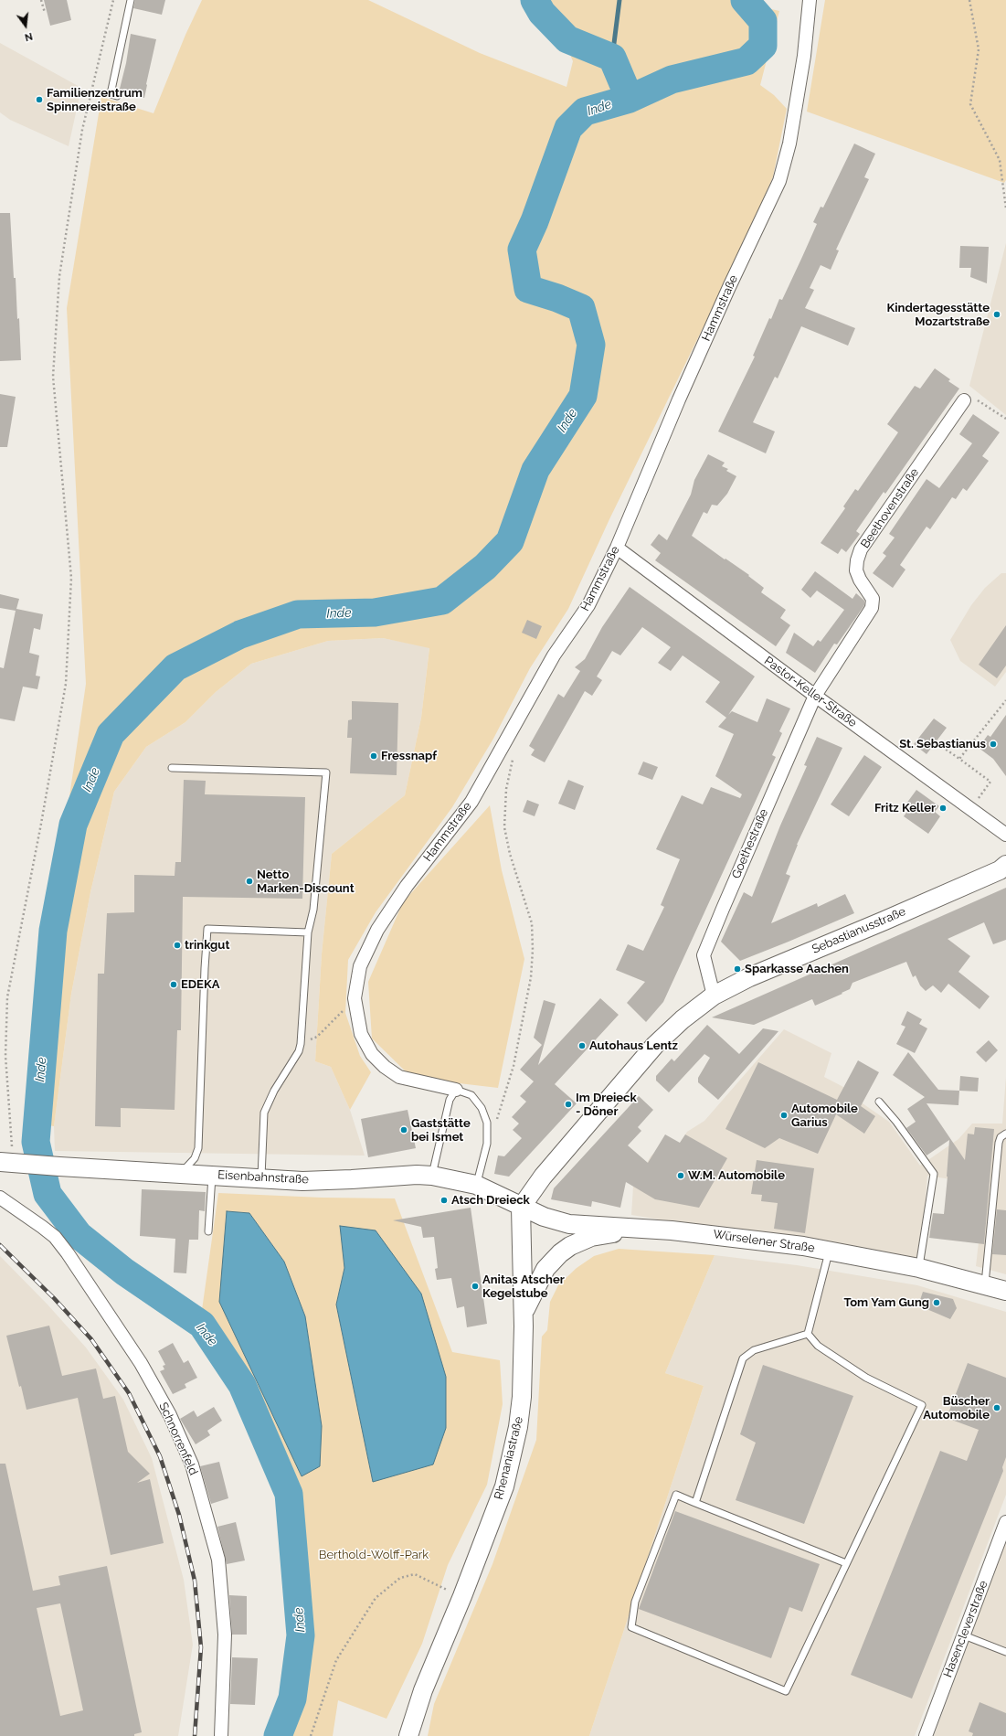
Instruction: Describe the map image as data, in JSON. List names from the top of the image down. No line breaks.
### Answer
{"streets":{"main road":["Sebastianusstraße","Eisenbahnstraße","Würselener Straße","Rhenaniastraße"],"street":["Hammstraße","Beethovenstraße","Pastor-Keller-Straße","Goethestraße","Schnorrenfeld","Hasencleverstraße"]},"crossings":[["Hammstraße","Pastor-Keller-Straße"],["Beethovenstraße","Pastor-Keller-Straße"],["Beethovenstraße","Goethestraße"],["Pastor-Keller-Straße","Goethestraße"],["Goethestraße","Sebastianusstraße"],["Sebastianusstraße","Eisenbahnstraße"],["Sebastianusstraße","Würselener Straße"],["Sebastianusstraße","Rhenaniastraße"],["Eisenbahnstraße","Würselener Straße"],["Eisenbahnstraße","Rhenaniastraße"],["Würselener Straße","Rhenaniastraße"]],"water":["Inde"],"parks":["Berthold-Wolff-Park"],"places":["Familienzentrum Spinnereistraße","Kindertagesstätte Mozartstraße","St. Sebastianus","Fressnapf","Fritz Keller","Netto Marken-Discount","trinkgut","Sparkasse Aachen","EDEKA","Autohaus Lentz","Im Dreieck - Döner","Automobile Garius","Gaststätte bei Ismet","W.M. Automobile","Atsch Dreieck","Anitas Atscher Kegelstube","Tom Yam Gung","Büscher Automobile"],"north":"bottom"}
